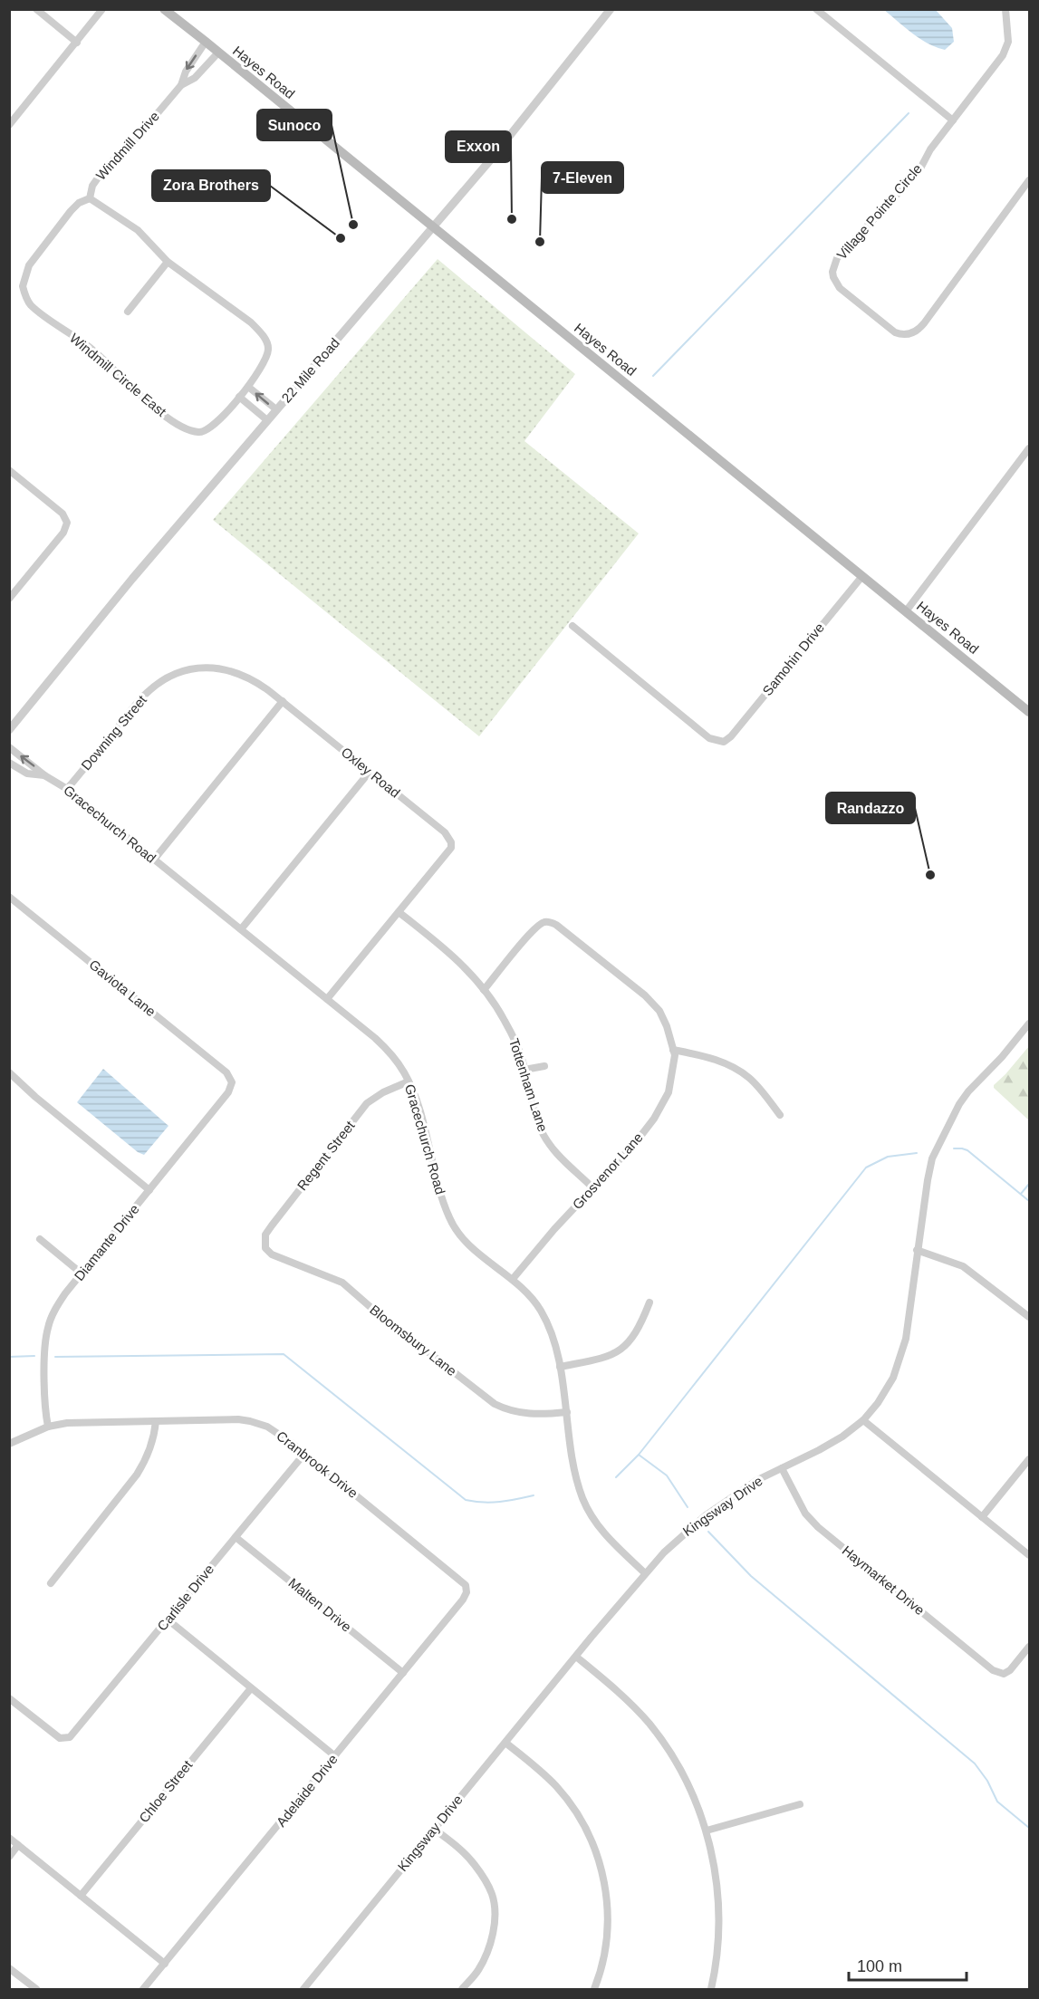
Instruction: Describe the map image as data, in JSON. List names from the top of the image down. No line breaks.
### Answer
{"streets":{"main road":["Hayes Road"],"street":["Windmill Drive","Village Pointe Circle","22 Mile Road","Windmill Circle East","Samohin Drive","Downing Street","Oxley Road","Gracechurch Road","Gaviota Lane","Tottenham Lane","Regent Street","Grosvenor Lane","Diamante Drive","Bloomsbury Lane","Cranbrook Drive","Kingsway Drive","Haymarket Drive","Carlisle Drive","Malten Drive","Adelaide Drive","Chloe Street"]},"crossings":[["Hayes Road","Windmill Drive"],["Hayes Road","22 Mile Road"],["Hayes Road","Samohin Drive"],["Windmill Drive","Windmill Circle East"],["Downing Street","Oxley Road"],["Downing Street","Gracechurch Road"],["Oxley Road","Tottenham Lane"],["Gracechurch Road","Regent Street"],["Gracechurch Road","Grosvenor Lane"],["Gracechurch Road","Bloomsbury Lane"],["Gracechurch Road","Kingsway Drive"],["Gaviota Lane","Diamante Drive"],["Tottenham Lane","Grosvenor Lane"],["Regent Street","Bloomsbury Lane"],["Diamante Drive","Cranbrook Drive"],["Cranbrook Drive","Carlisle Drive"],["Cranbrook Drive","Adelaide Drive"],["Kingsway Drive","Haymarket Drive"],["Carlisle Drive","Malten Drive"],["Malten Drive","Adelaide Drive"]],"places":["Exxon","Sunoco","Zora Brothers","7-Eleven","Randazzo"],"scale_bar":"100 m"}
